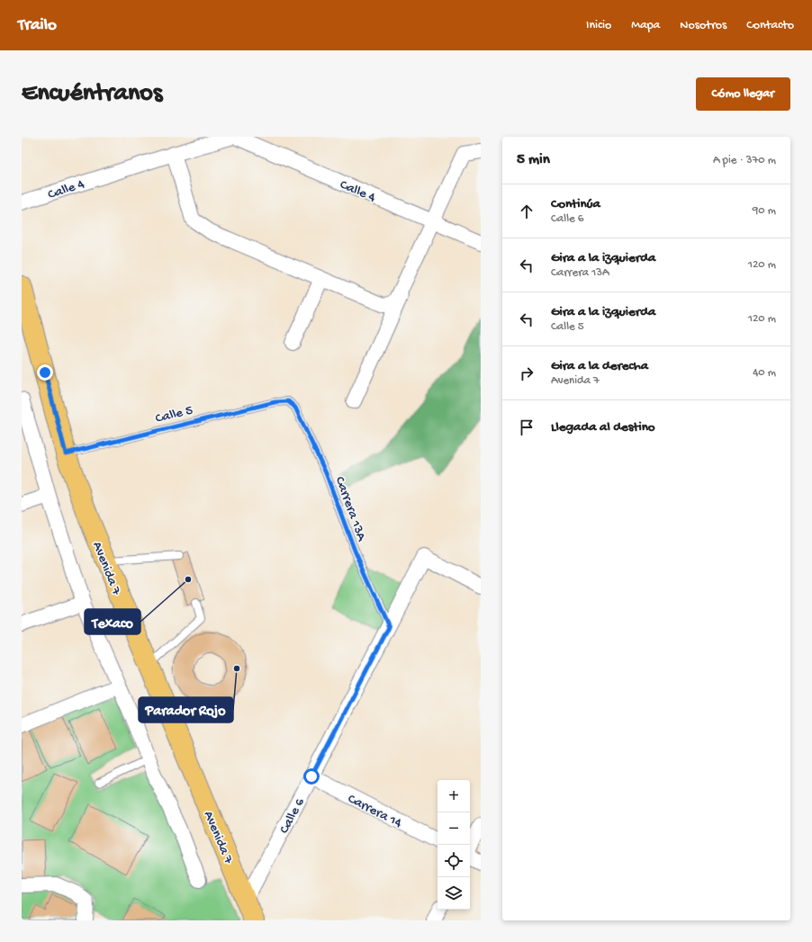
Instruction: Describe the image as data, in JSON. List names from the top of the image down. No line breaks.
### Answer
{"streets":{"main road":["Avenida 7"],"street":["Calle 4","Carrera 14","Calle 6"],"lane":["Calle 5","Carrera 13A"]},"crossings":[["Calle 5","Carrera 13A"],["Calle 5","Avenida 7"],["Carrera 13A","Calle 6"],["Avenida 7","Calle 6"],["Carrera 14","Calle 6"]],"places":["Texaco","Parador Rojo"],"page":{"header":"Trailo","nav":["Inicio","Mapa","Nosotros","Contacto"],"buttons":"Cómo llegar","title":"Encuéntranos","heading":["5 min","A pie · 370 m"],"list":[["Continúa","Calle 6","90 m"],["Gira a la izquierda","Carrera 13A","120 m"],["Gira a la izquierda","Calle 5","120 m"],["Gira a la derecha","Avenida 7","40 m"],"Llegada al destino"],"map_buttons":["+","−"]}}
